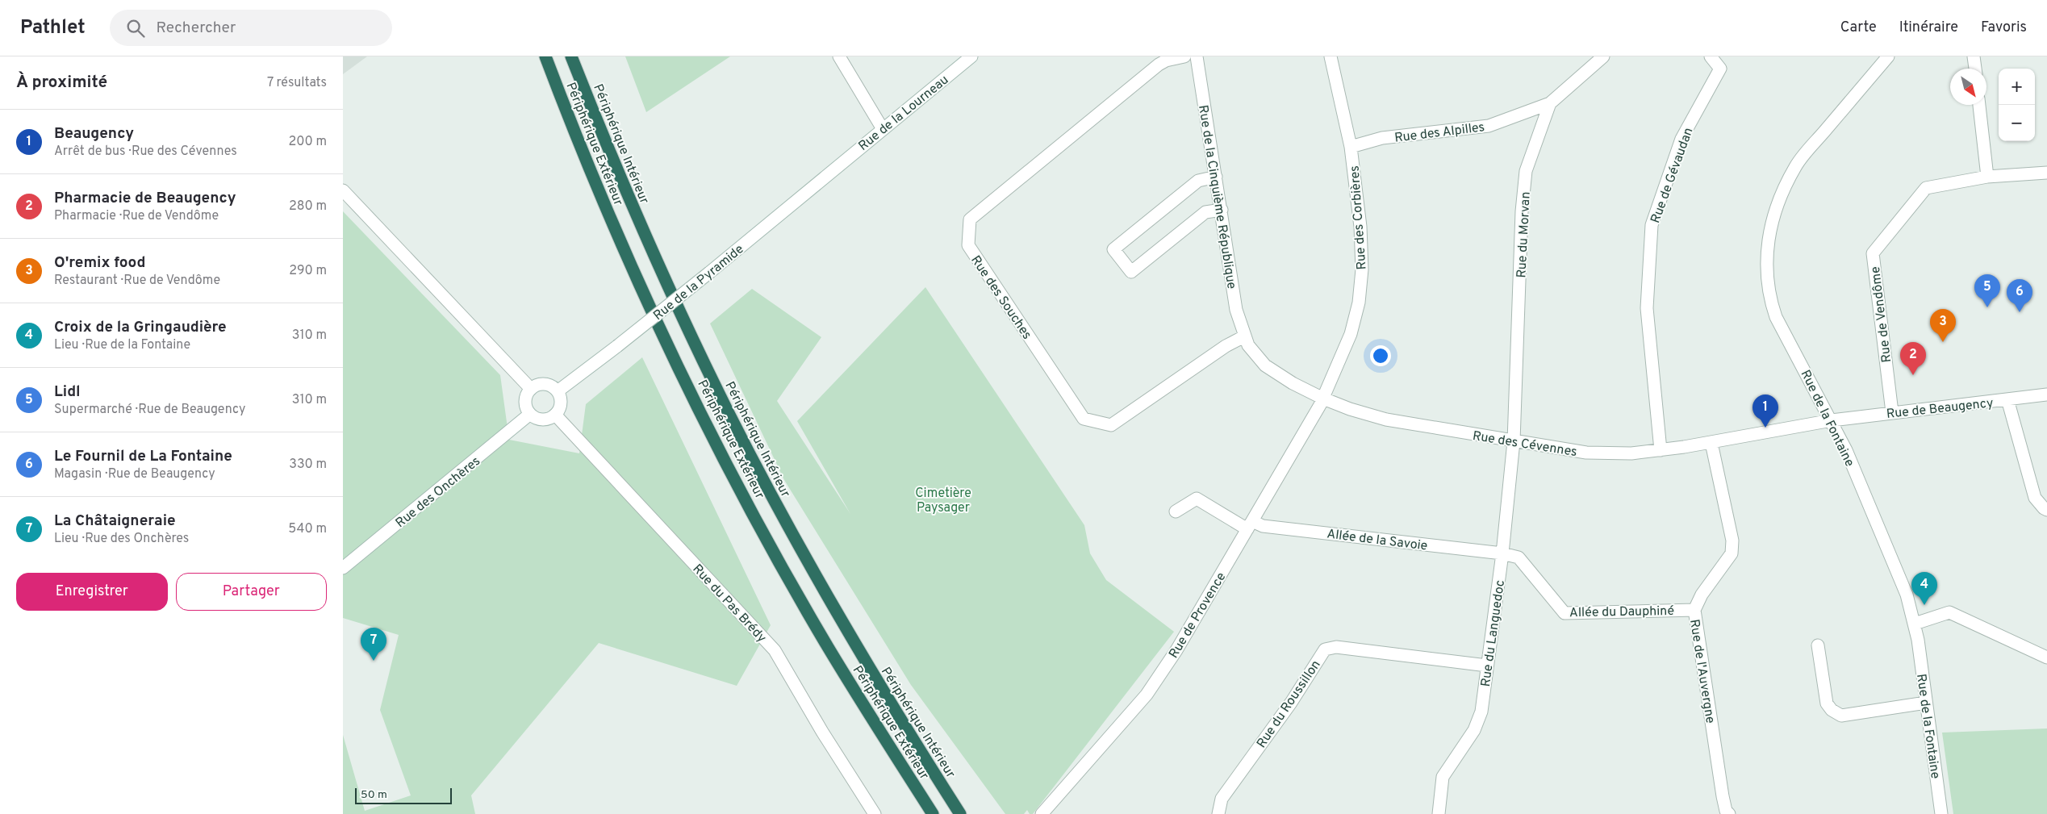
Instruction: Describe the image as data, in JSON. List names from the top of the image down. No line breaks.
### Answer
{"streets":{"highway":["Périphérique Extérieur","Périphérique Intérieur"],"street":["Rue de la Lourneau","Rue des Alpilles","Rue de Gévaudan","Rue de la Cinquième République","Rue des Corbières","Rue du Morvan","Rue de la Pyramide","Rue des Souches","Rue de Vendôme","Rue de Beaugency","Rue de la Fontaine","Rue des Cévennes","Rue des Onchères","Allée de la Savoie","Rue du Pas Brédy","Allée du Dauphiné","Rue de Provence","Rue du Languedoc","Rue de l'Auvergne","Rue du Roussillon"]},"crossings":[["Rue de la Lourneau","Rue de la Pyramide"],["Rue des Alpilles","Rue des Corbières"],["Rue des Alpilles","Rue du Morvan"],["Rue de Gévaudan","Rue des Cévennes"],["Rue de la Cinquième République","Rue des Souches"],["Rue de la Cinquième République","Rue des Cévennes"],["Rue des Corbières","Rue des Cévennes"],["Rue des Corbières","Rue de Provence"],["Rue du Morvan","Rue des Cévennes"],["Rue du Morvan","Rue du Languedoc"],["Rue de la Pyramide","Rue des Onchères"],["Rue de la Pyramide","Rue du Pas Brédy"],["Rue des Souches","Rue des Cévennes"],["Rue de Vendôme","Rue de Beaugency"],["Rue de Beaugency","Rue de la Fontaine"],["Rue de Beaugency","Rue des Cévennes"],["Rue de la Fontaine","Rue des Cévennes"],["Rue des Cévennes","Rue de Provence"],["Rue des Cévennes","Rue du Languedoc"],["Rue des Cévennes","Rue de l'Auvergne"],["Rue des Onchères","Rue du Pas Brédy"],["Allée de la Savoie","Allée du Dauphiné"],["Allée de la Savoie","Rue de Provence"],["Allée de la Savoie","Rue du Languedoc"],["Allée du Dauphiné","Rue du Languedoc"],["Allée du Dauphiné","Rue de l'Auvergne"],["Rue du Languedoc","Rue du Roussillon"]],"parks":["Cimetière Paysager"],"scale_bar":"50 m","north":"bottom right","page":{"header":"Pathlet","search":"Rechercher","nav":["Carte","Itinéraire","Favoris"],"heading":["À proximité","7 résultats"],"map_buttons":["+","−"],"list":[{"mark":"1","name":"Beaugency","note":"Arrêt de bus · Rue des Cévennes","value":"200 m"},{"mark":"2","name":"Pharmacie de Beaugency","note":"Pharmacie · Rue de Vendôme","value":"280 m"},{"mark":"3","name":"O'remix food","note":"Restaurant · Rue de Vendôme","value":"290 m"},{"mark":"4","name":"Croix de la Gringaudière","note":"Lieu · Rue de la Fontaine","value":"310 m"},{"mark":"5","name":"Lidl","note":"Supermarché · Rue de Beaugency","value":"310 m"},{"mark":"6","name":"Le Fournil de La Fontaine","note":"Magasin · Rue de Beaugency","value":"330 m"},{"mark":"7","name":"La Châtaigneraie","note":"Lieu · Rue des Onchères","value":"540 m"}],"pins":["5","6","3","2","1","4","7"],"buttons":["Enregistrer","Partager"],"scale":"50 m"}}
